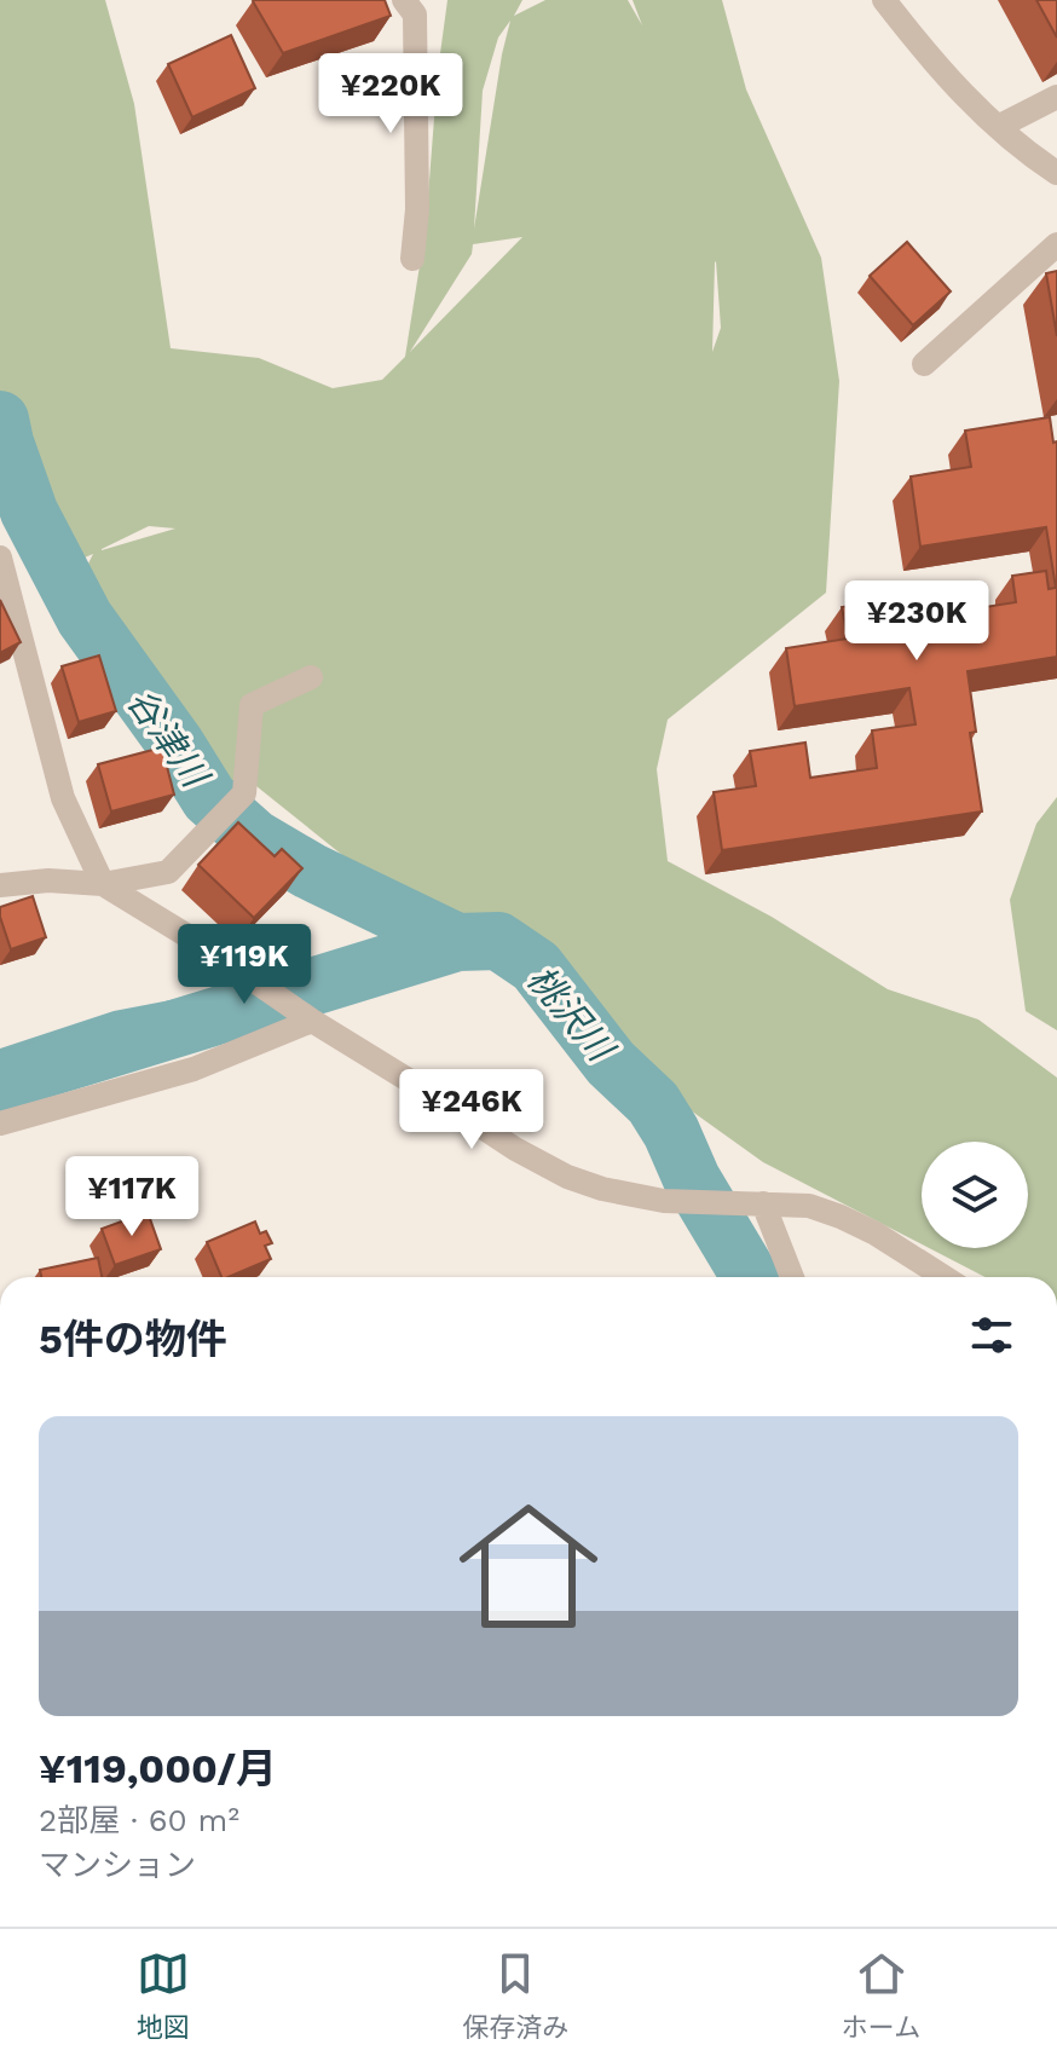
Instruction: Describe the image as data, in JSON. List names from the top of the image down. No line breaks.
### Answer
{"water":["谷津川","桃沢川"],"page":{"price":["¥220K","¥230K","¥119K","¥246K","¥117K"],"heading":"5件の物件","list":[{"name":"¥119,000/月","note":"2部屋 · 60 m² · マンション"}],"tabs":["地図","保存済み","ホーム"]}}
